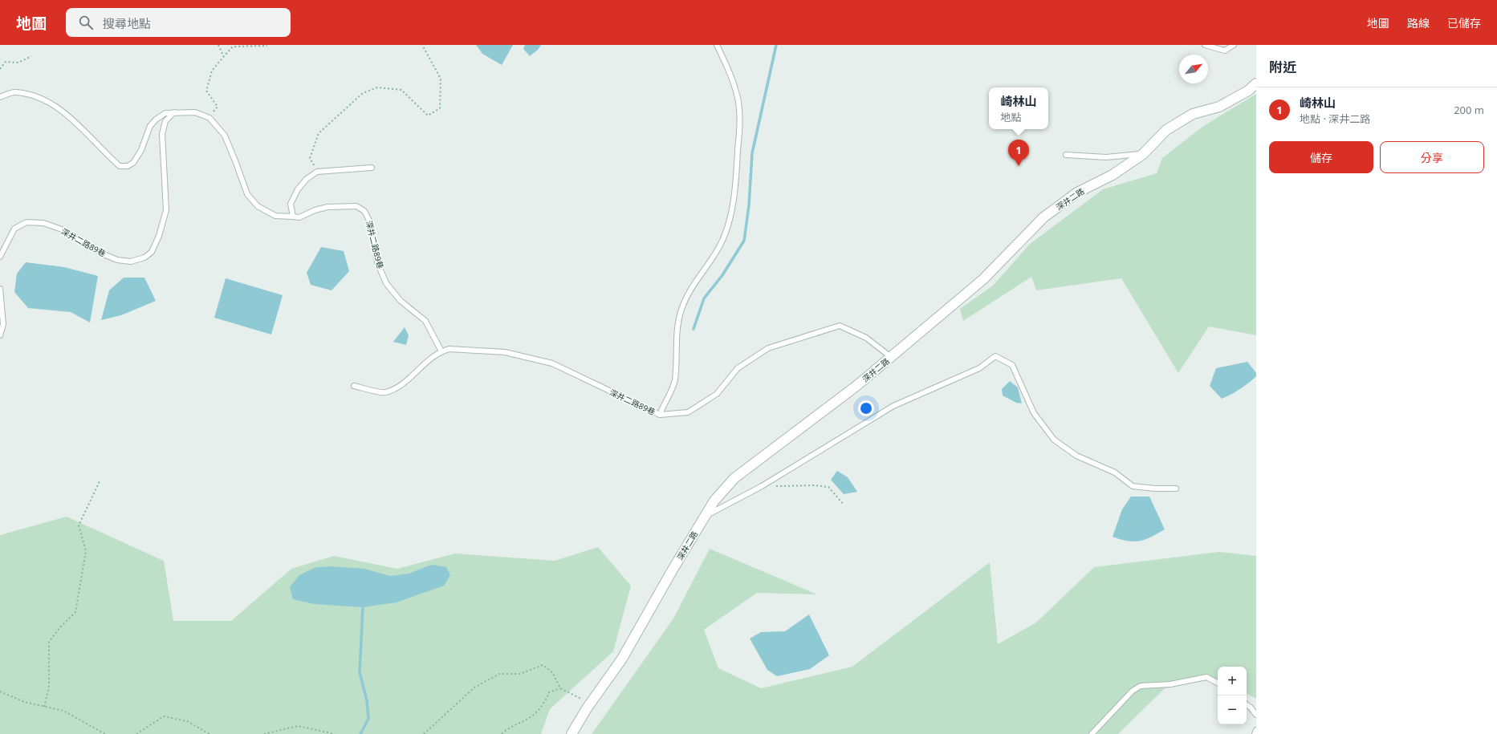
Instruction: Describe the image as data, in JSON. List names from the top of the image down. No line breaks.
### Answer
{"streets":{"street":["深井二路"],"lane":["深井二路89巷"]},"crossings":[["深井二路","深井二路89巷"]],"north":"top right","page":{"header":"地圖","search":"搜尋地點","nav":["地圖","路線","已儲存"],"heading":"附近","list":[{"mark":"1","name":"崎林山","note":"地點 · 深井二路","value":"200 m"}],"popup":["崎林山","地點"],"buttons":["儲存","分享"],"pins":"1","map_buttons":["+","−"]}}
